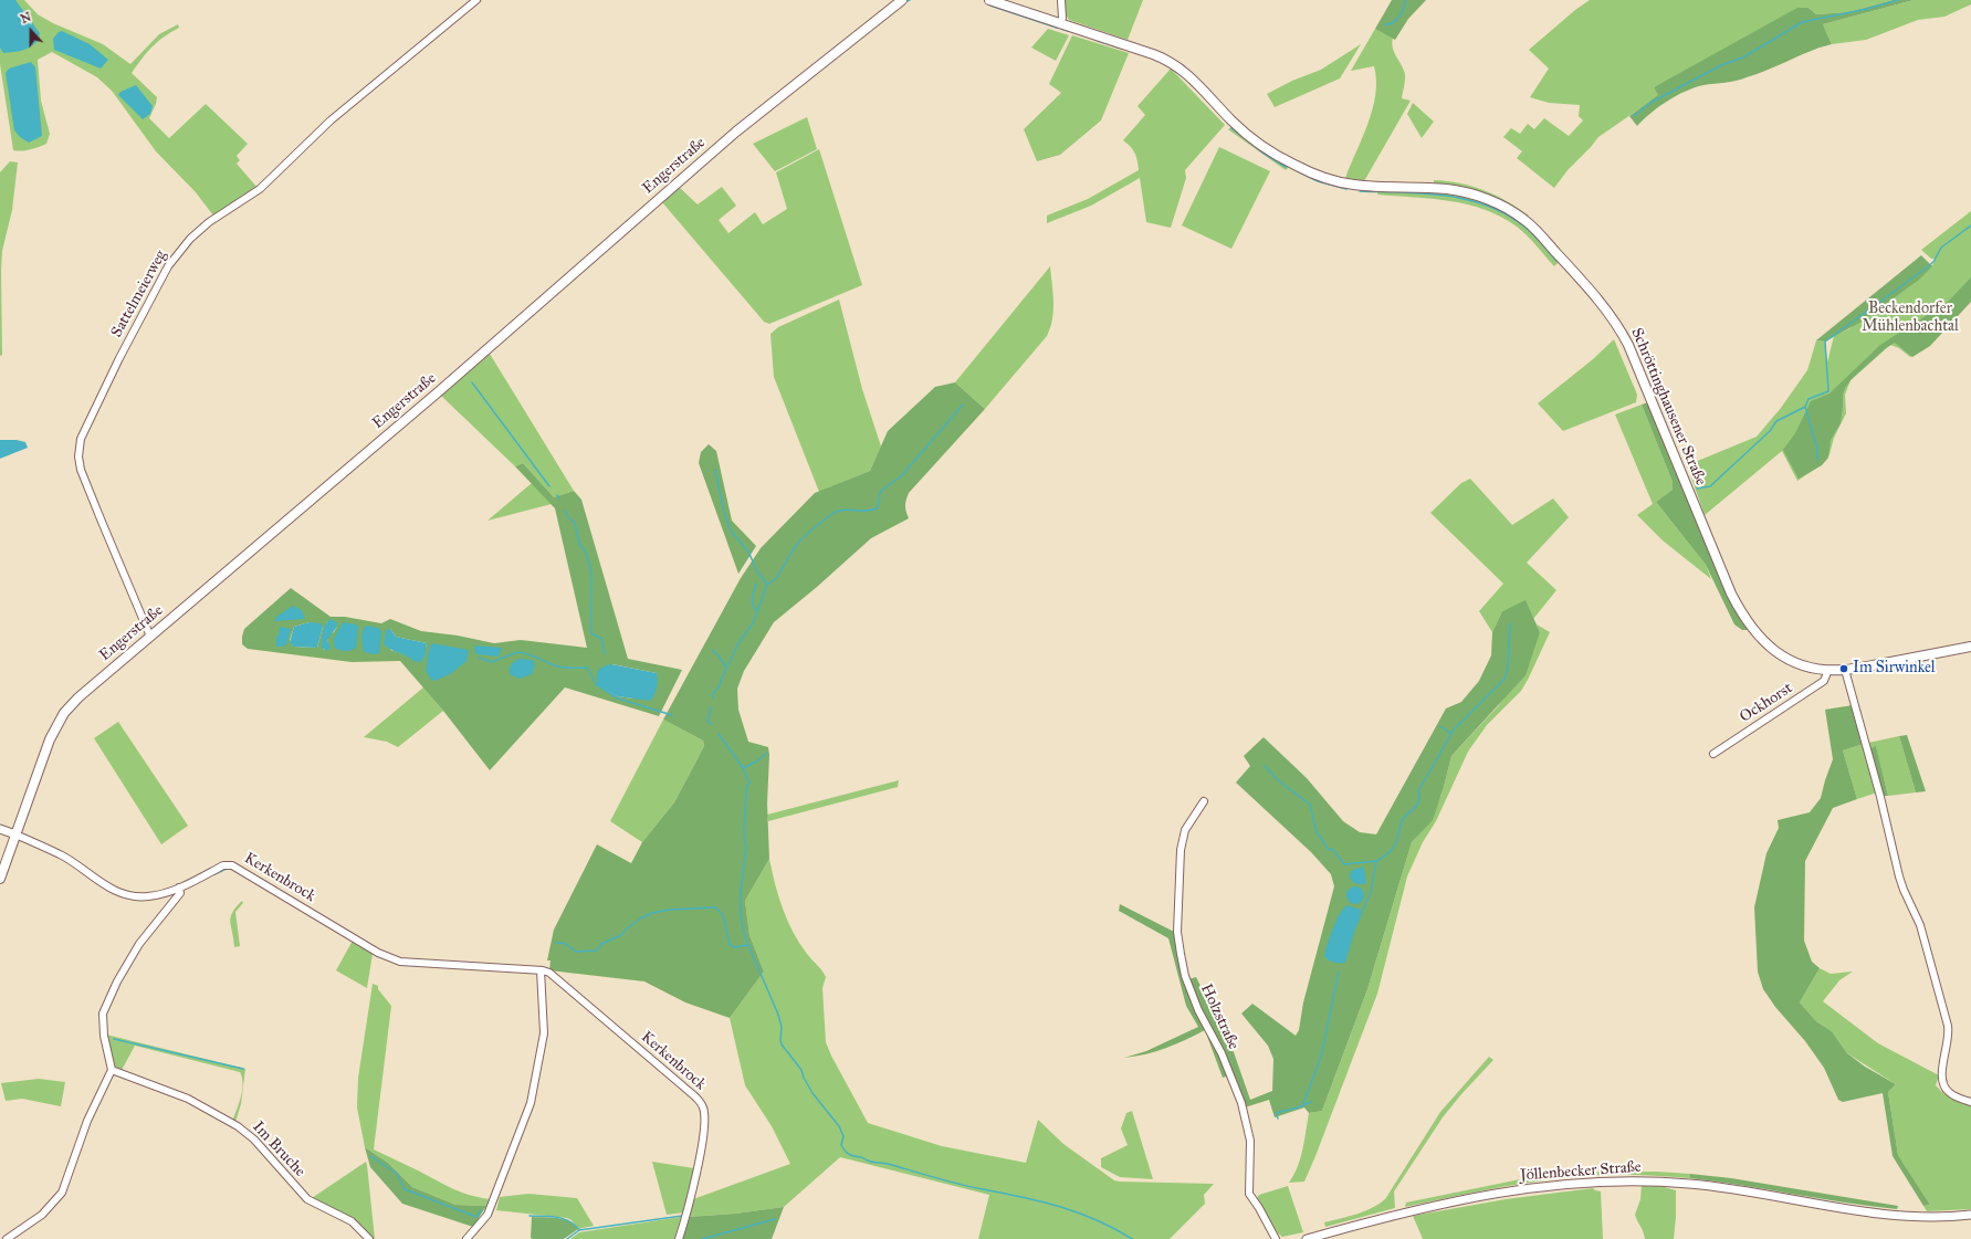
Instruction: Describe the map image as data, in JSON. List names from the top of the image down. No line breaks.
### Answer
{"streets":{"main road":["Engerstraße","Schröttinghausener Straße"],"street":["Sattelmeierweg","Ockhorst","Kerkenbrock","Holzstraße","Im Bruche","Jöllenbecker Straße"]},"crossings":[["Engerstraße","Sattelmeierweg"],["Engerstraße","Kerkenbrock"],["Schröttinghausener Straße","Ockhorst"]],"parks":["Beckendorfer Mühlenbachtal"],"places":["Im Sirwinkel"],"north":"top"}
